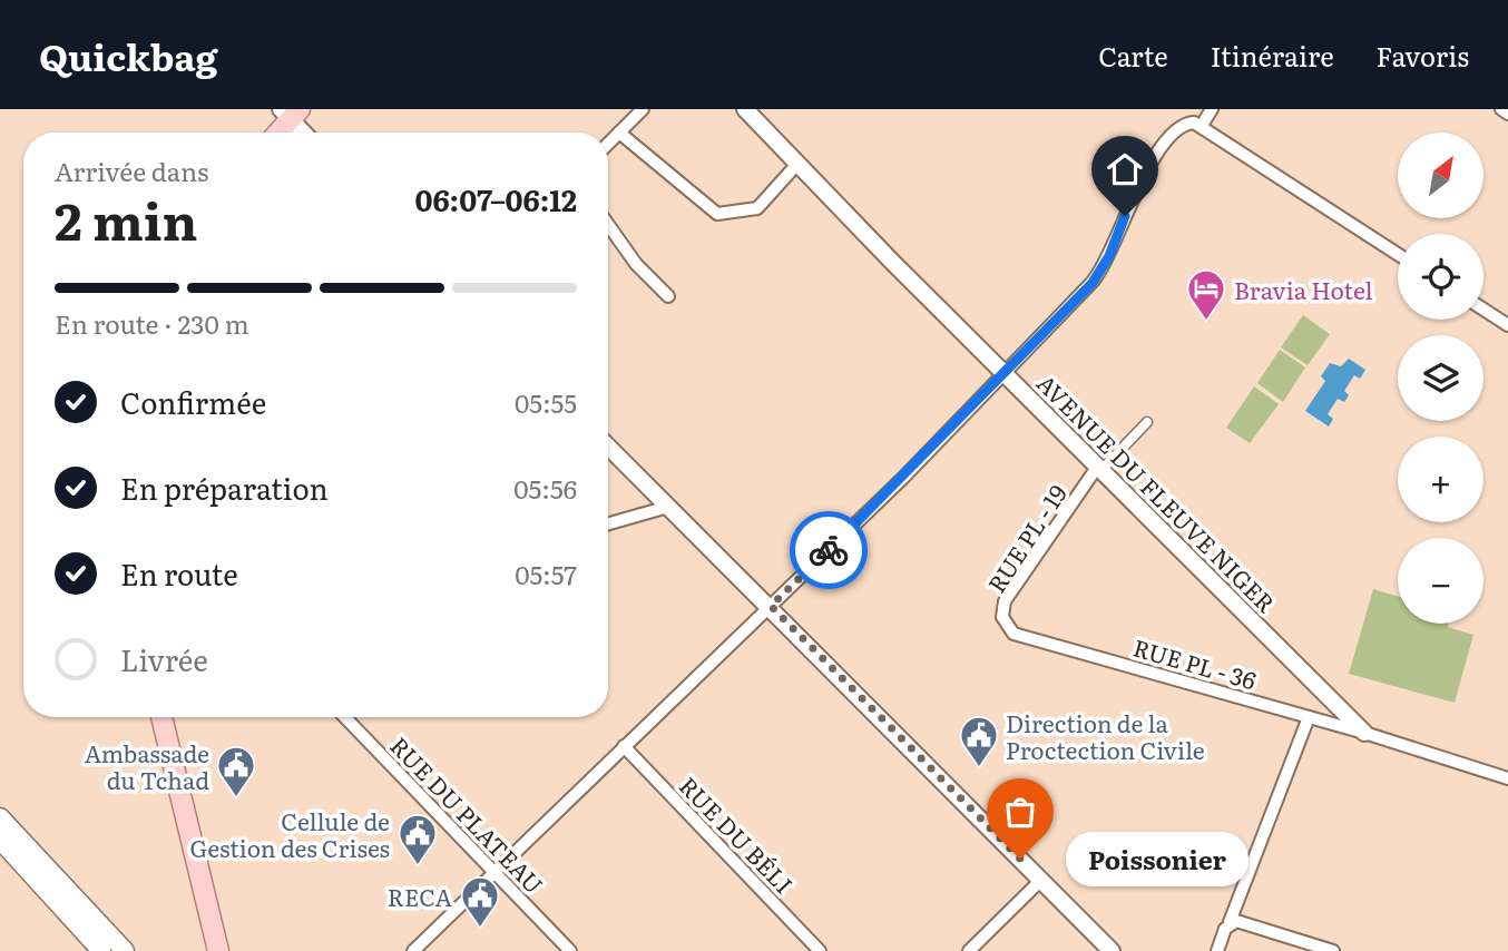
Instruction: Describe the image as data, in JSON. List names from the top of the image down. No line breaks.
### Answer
{"streets":{"street":["AVENUE DU FLEUVE NIGER","RUE PL - 19","RUE PL - 36","RUE DU PLATEAU","RUE DU BÉLI"]},"crossings":[["AVENUE DU FLEUVE NIGER","RUE PL - 19"],["AVENUE DU FLEUVE NIGER","RUE PL - 36"],["RUE PL - 19","RUE PL - 36"]],"places":{"hotel":["Bravia Hotel"],"public building":["Direction de la Proctection Civile","Ambassade du Tchad","Cellule de Gestion des Crises","RECA"],"other":["Poissonier"]},"north":"top right","page":{"header":"Quickbag","nav":["Carte","Itinéraire","Favoris"],"map_buttons":["+","−"],"heading":["2 min","Arrivée dans","06:07–06:12"],"bar":"En route · 230 m","list":[["Confirmée","05:55"],["En préparation","05:56"],["En route","05:57"],"Livrée"],"bubble":"Poissonier"}}
